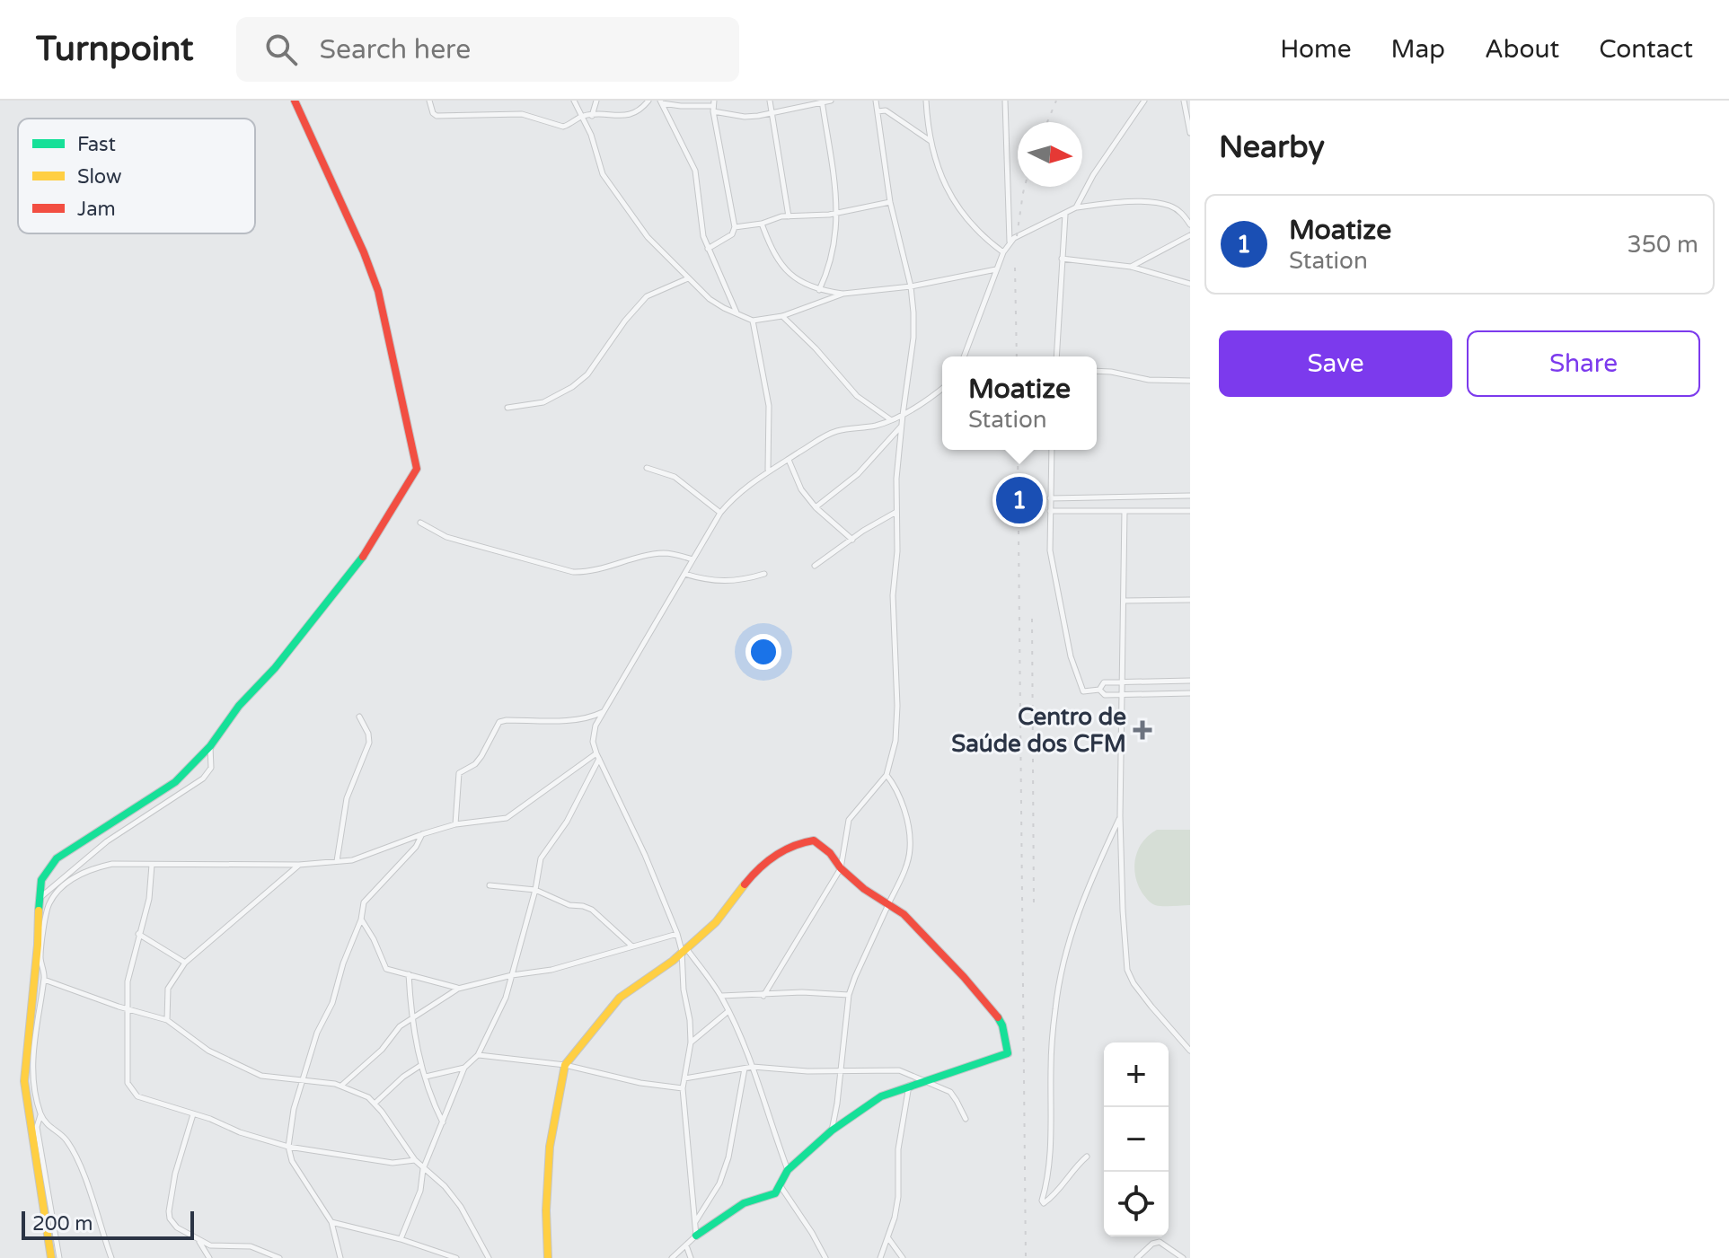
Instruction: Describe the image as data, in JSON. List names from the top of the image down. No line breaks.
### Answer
{"places":{"health":["Centro de Saúde dos CFM"]},"legend":["Fast","Slow","Jam"],"scale_bar":"200 m","north":"right","page":{"header":"Turnpoint","search":"Search here","nav":["Home","Map","About","Contact"],"heading":"Nearby","list":[{"mark":"1","name":"Moatize","note":"Station","value":"350 m"}],"buttons":["Save","Share"],"popup":["Moatize","Station"],"pins":"1","map_buttons":["+","−"],"scale":"200 m"}}
